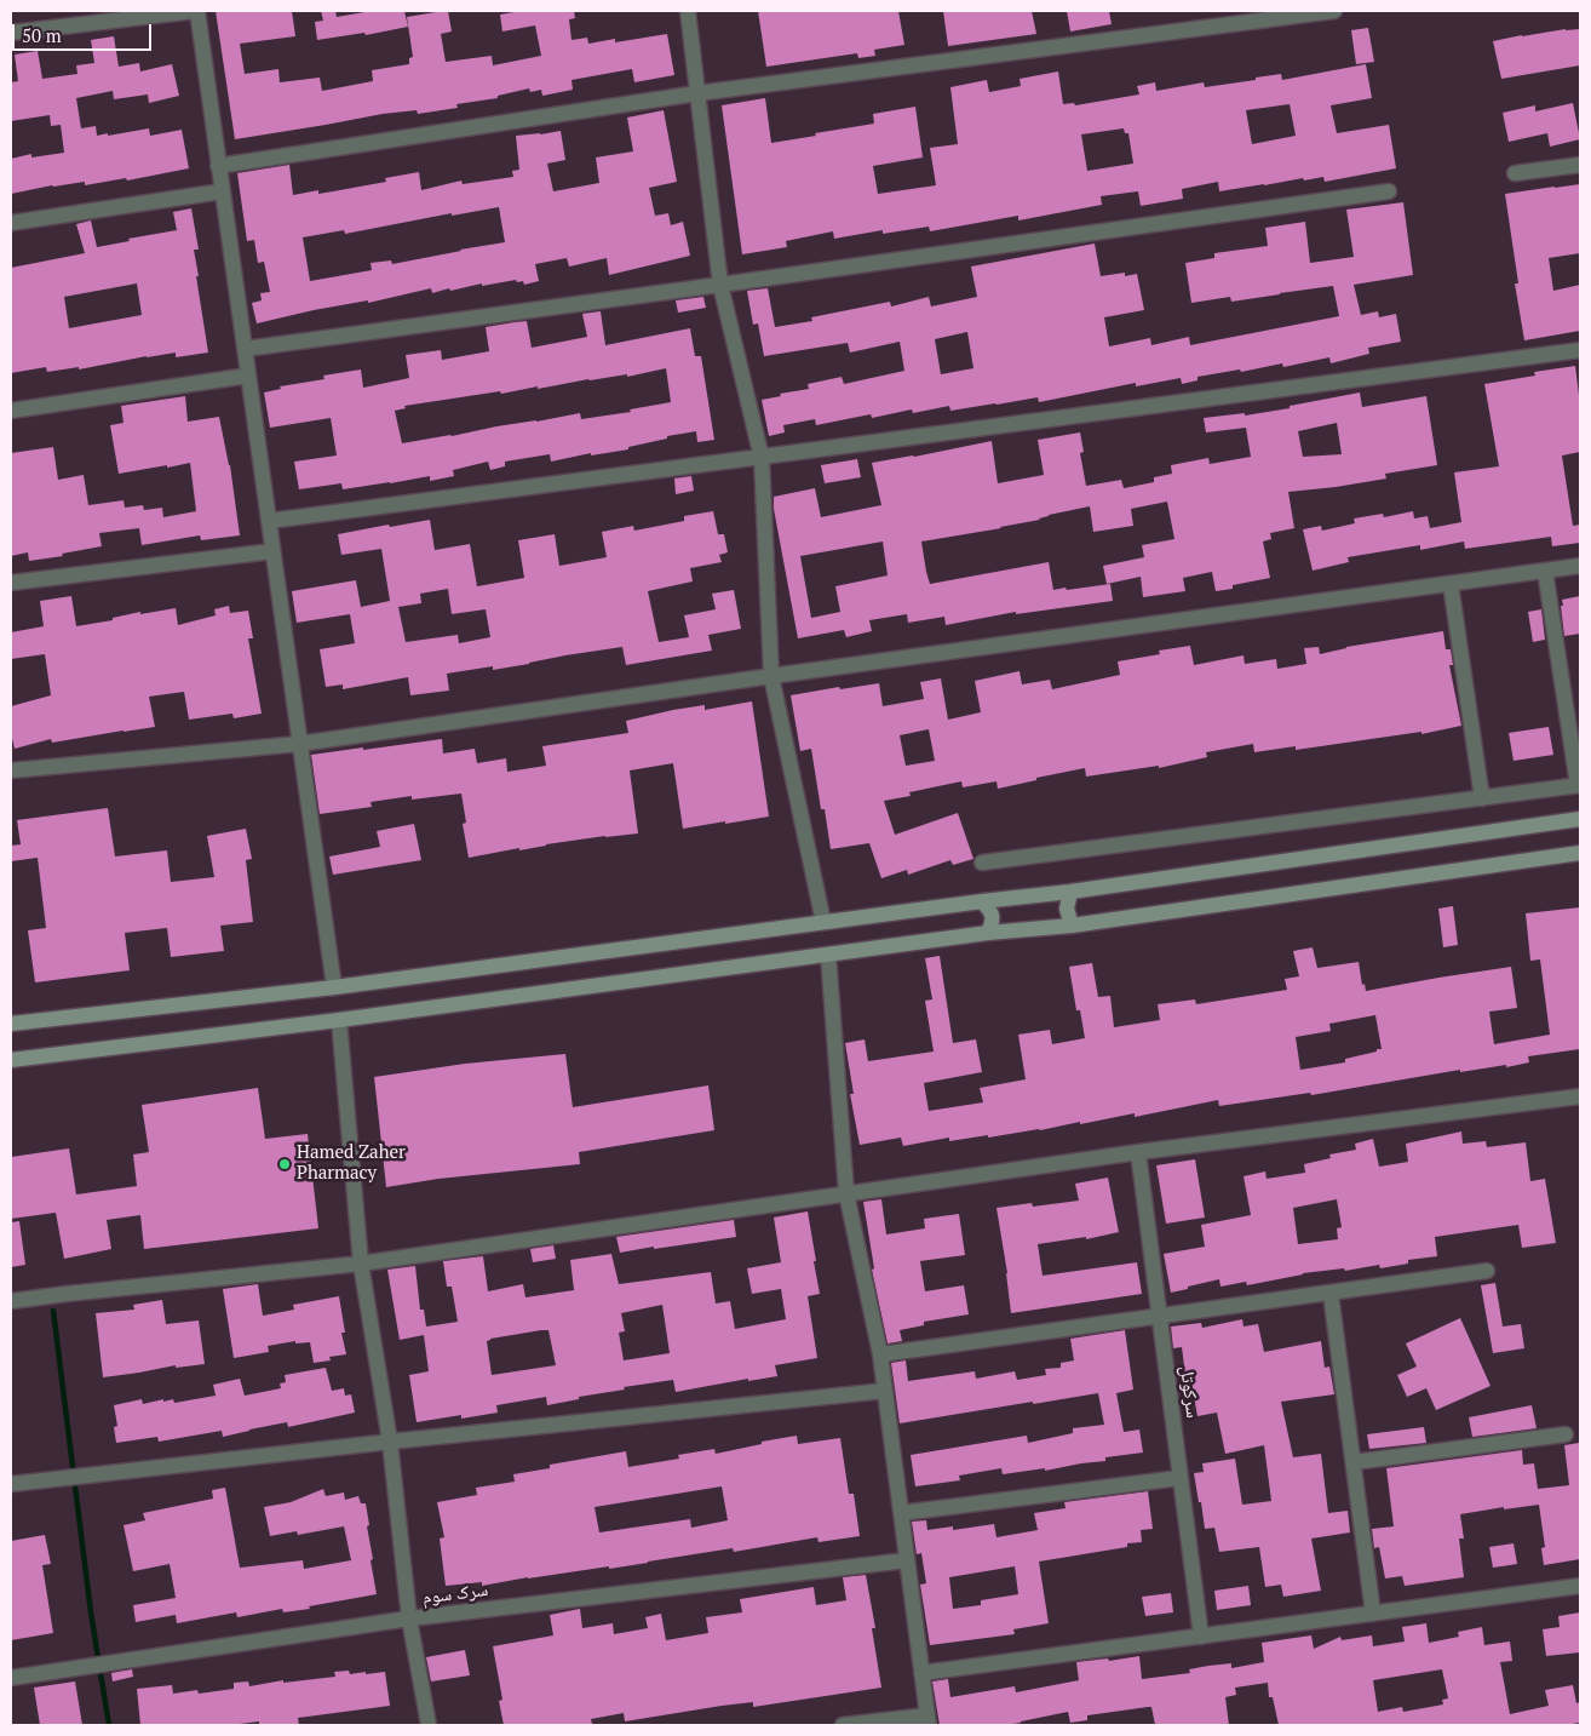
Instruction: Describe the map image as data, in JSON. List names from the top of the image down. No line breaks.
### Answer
{"streets":{"street":["سرکوتل","سرک سوم"]},"places":["Hamed Zaher Pharmacy"],"scale_bar":"50 m"}
